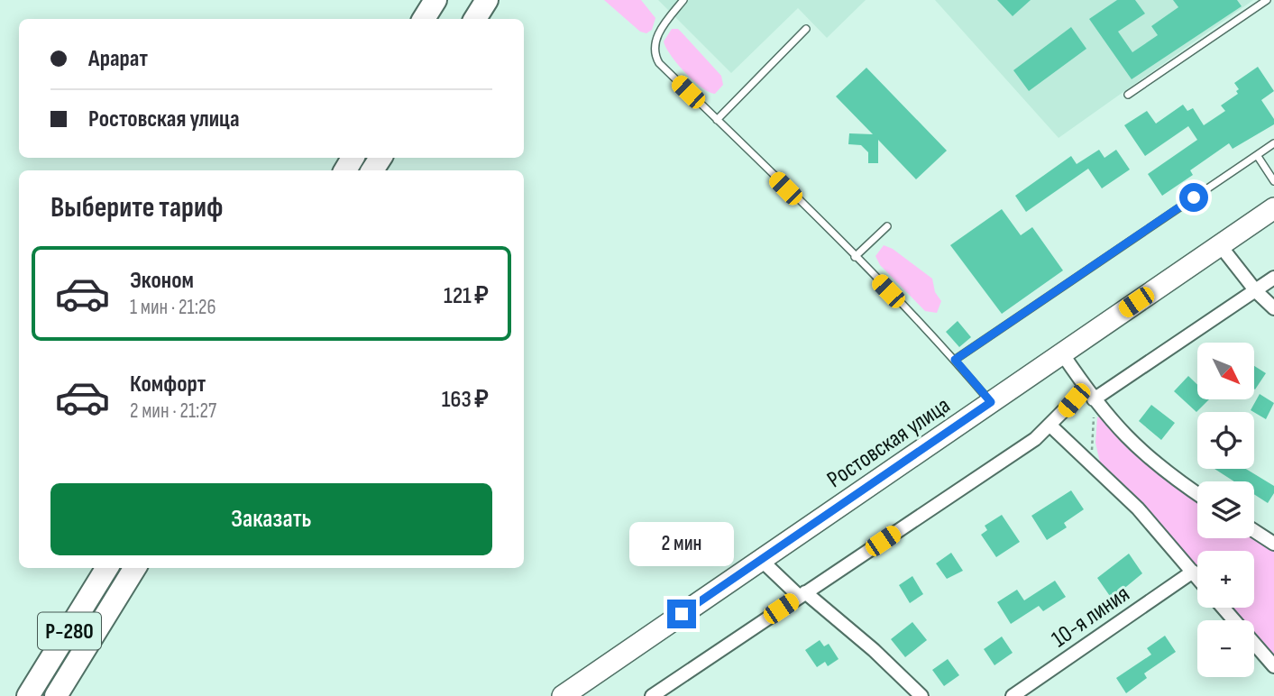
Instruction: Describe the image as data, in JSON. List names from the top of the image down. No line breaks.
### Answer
{"streets":{"highway":["Р-280"],"main road":["Ростовская улица"],"street":["10-я линия"]},"north":"bottom right","page":{"banner":["Арарат","Ростовская улица"],"heading":"Выберите тариф","list":[{"name":"Эконом","note":"1 мин · 21:26","value":"121 ₽"},{"name":"Комфорт","note":"2 мин · 21:27","value":"163 ₽"}],"map_buttons":["+","−"],"buttons":"Заказать","bubble":"2 мин"}}
